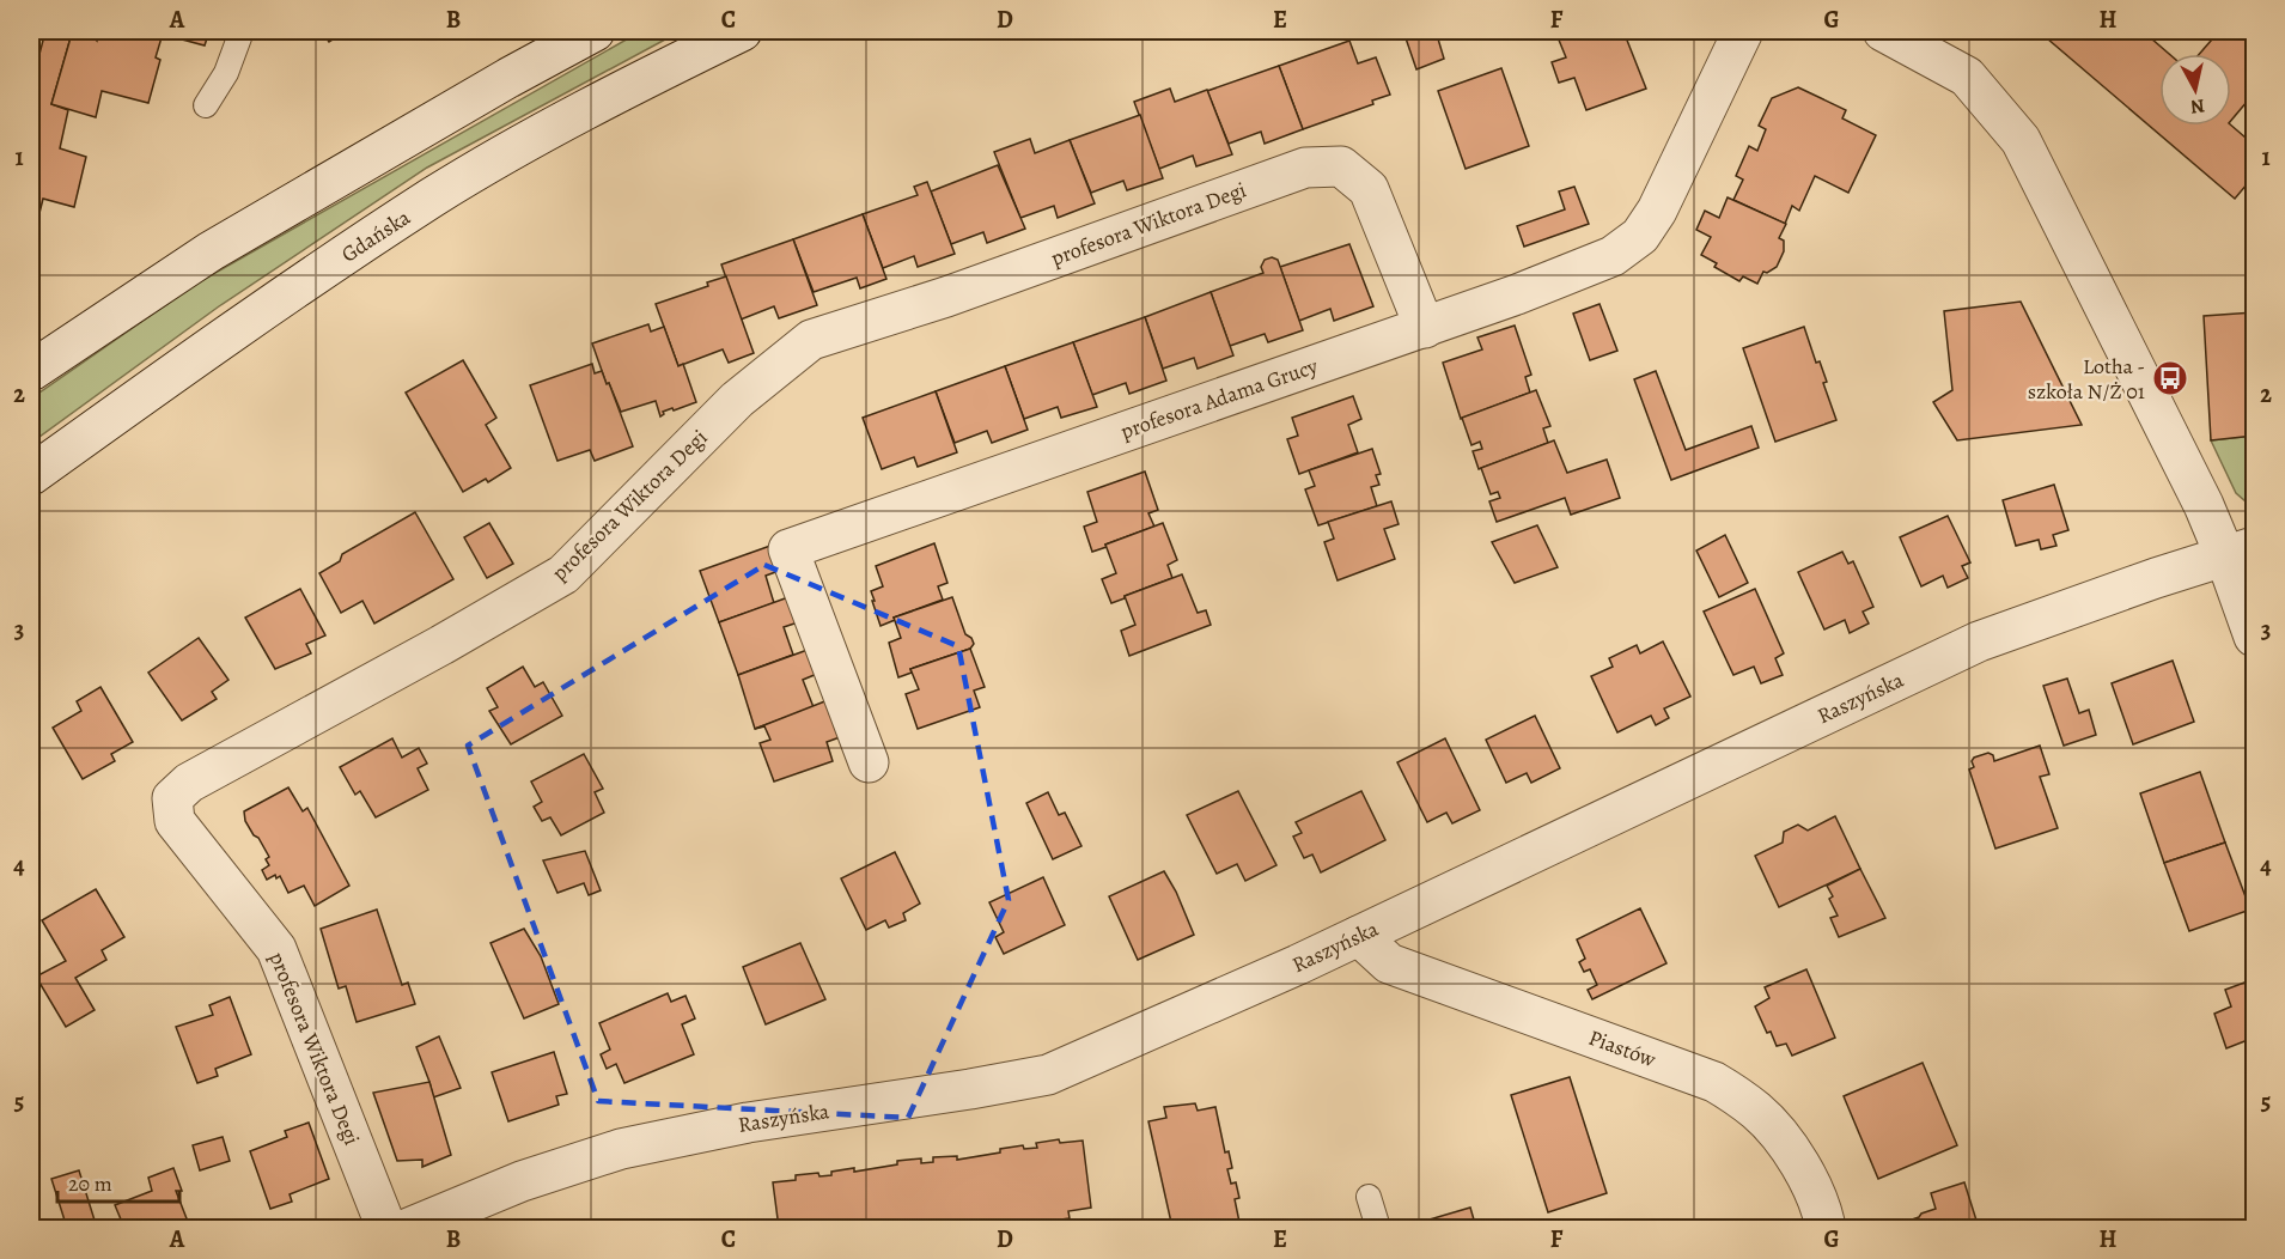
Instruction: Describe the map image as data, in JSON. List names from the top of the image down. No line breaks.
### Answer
{"streets":{"street":["profesora Wiktora Degi","Gdańska","profesora Adama Grucy","Raszyńska","Piastów"]},"crossings":[["profesora Wiktora Degi","profesora Adama Grucy"],["Raszyńska","Piastów"]],"places":{"bus stop":["Lotha - szkoła N/Ż 01"]},"scale_bar":"20 m","north":"bottom","grid":{"columns":["A","B","C","D","E","F","G","H"],"rows":["1","2","3","4","5"]}}
